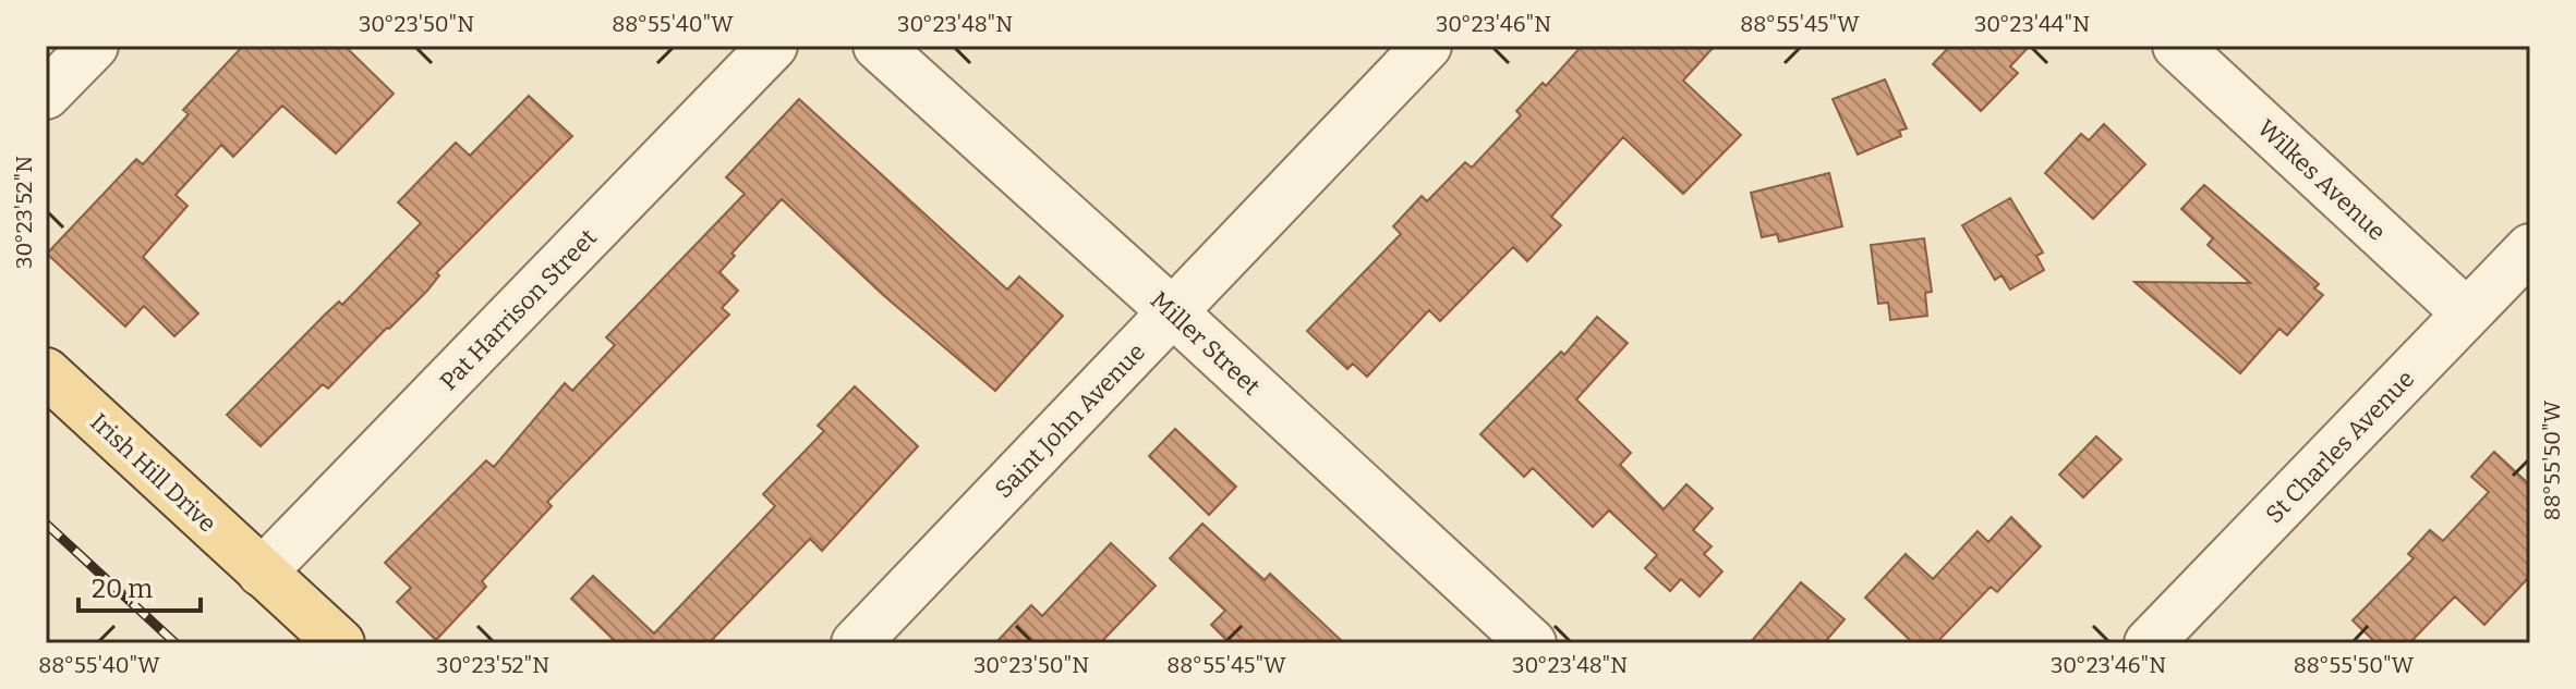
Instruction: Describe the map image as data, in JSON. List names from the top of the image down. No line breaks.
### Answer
{"streets":{"main road":["Irish Hill Drive"],"street":["Wilkes Avenue","Pat Harrison Street","Miller Street","Saint John Avenue","St Charles Avenue"]},"crossings":[["Wilkes Avenue","St Charles Avenue"],["Pat Harrison Street","Irish Hill Drive"],["Miller Street","Saint John Avenue"]],"scale_bar":"20 m","coordinates":["30°23'50\"N","88°55'40\"W","30°23'48\"N","30°23'46\"N","88°55'45\"W","30°23'44\"N","30°23'52\"N","88°55'50\"W"]}
